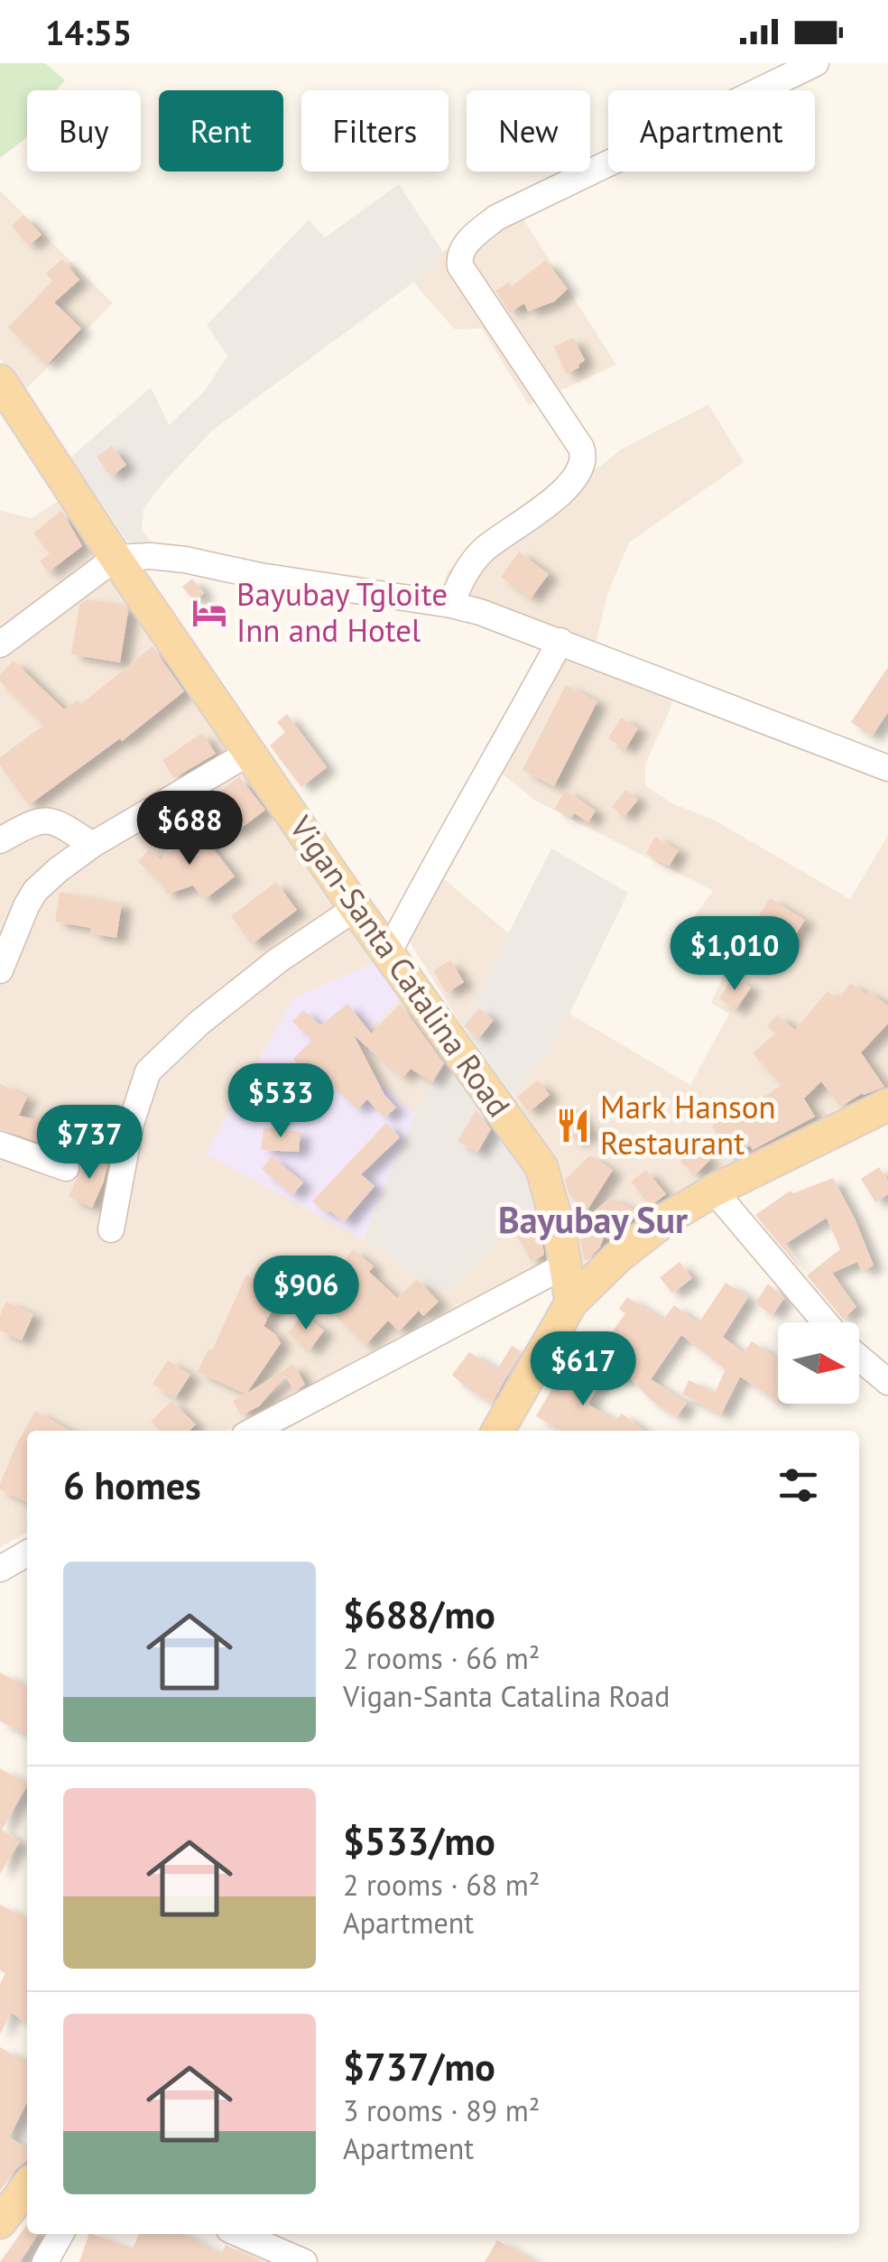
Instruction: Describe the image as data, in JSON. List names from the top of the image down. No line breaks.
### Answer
{"streets":{"main road":["Vigan-Santa Catalina Road"]},"districts":["Bayubay Sur"],"places":{"hotel":["Bayubay Tgloite Inn and Hotel"],"restaurant":["Mark Hanson Restaurant"]},"north":"right","page":{"status":"14:55","chip":["Buy","Rent","Filters","New","Apartment"],"price":["$688","$1,010","$533","$737","$906","$617"],"heading":"6 homes","list":[{"name":"$688/mo","note":"2 rooms · 66 m² · Vigan-Santa Catalina Road"},{"name":"$533/mo","note":"2 rooms · 68 m² · Apartment"},{"name":"$737/mo","note":"3 rooms · 89 m² · Apartment"}]}}
